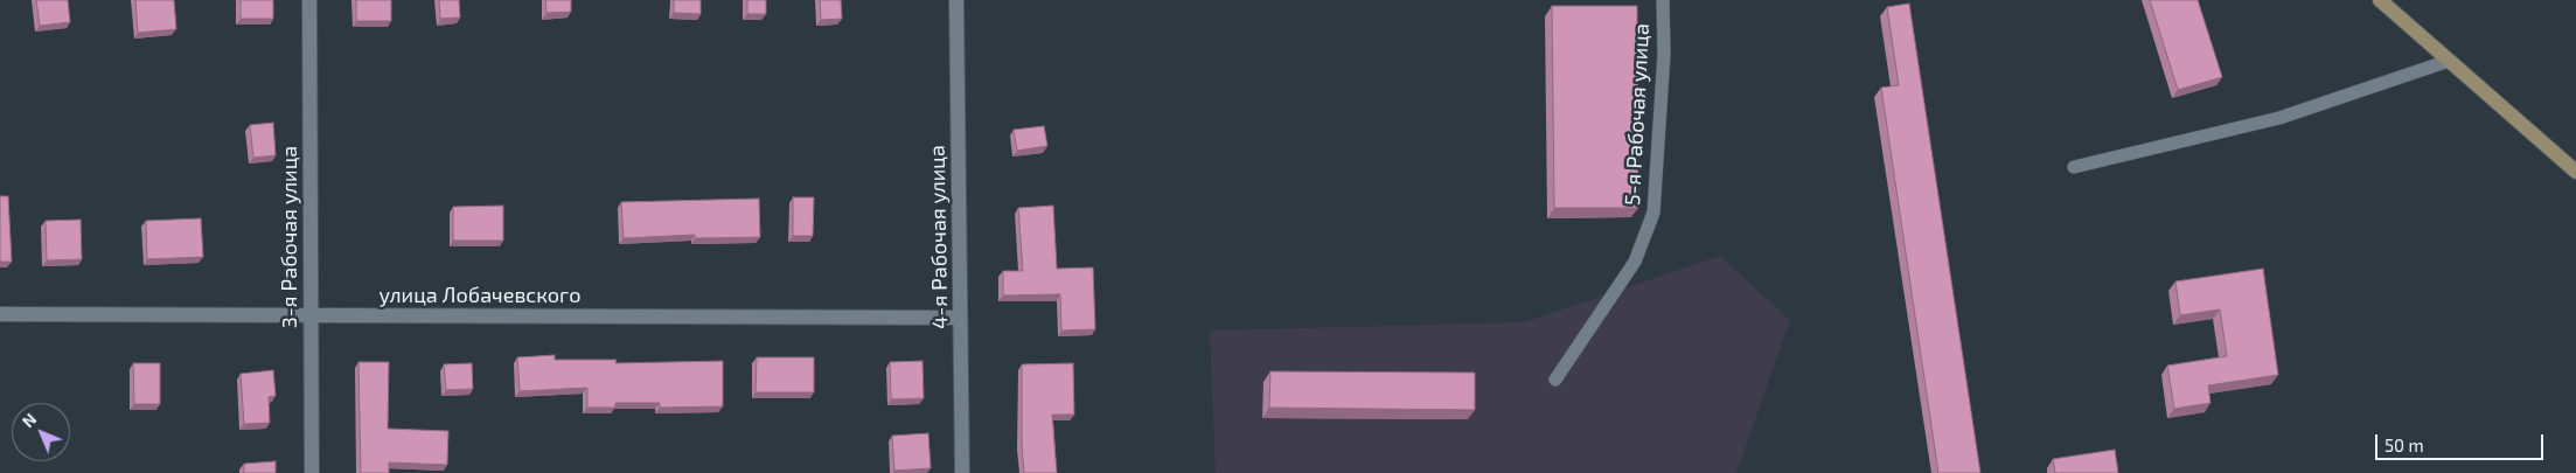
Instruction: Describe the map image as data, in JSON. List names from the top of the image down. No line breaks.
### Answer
{"streets":{"street":["3-я Рабочая улица","4-я Рабочая улица","улица Лобачевского"],"lane":["5-я Рабочая улица"]},"crossings":[["3-я Рабочая улица","улица Лобачевского"],["4-я Рабочая улица","улица Лобачевского"]],"scale_bar":"50 m","north":"top left"}
